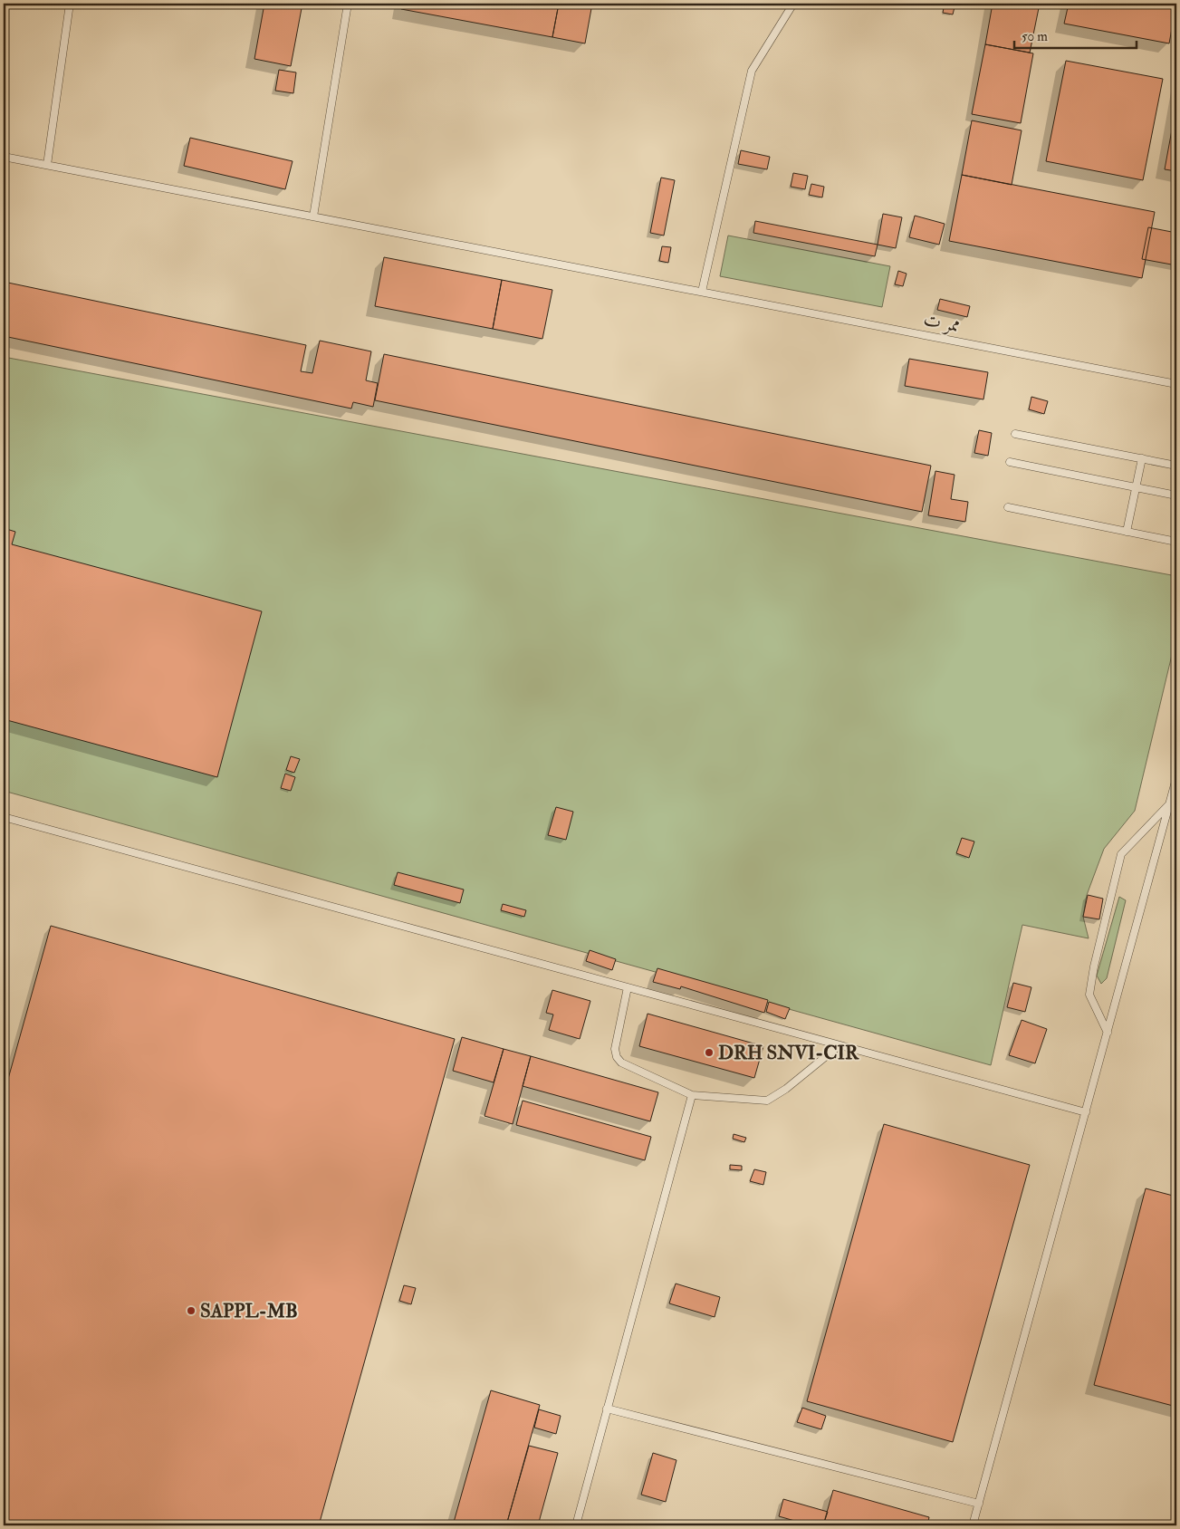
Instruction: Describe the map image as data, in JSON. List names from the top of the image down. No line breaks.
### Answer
{"streets":{"lane":["ممر ت"]},"places":["DRH SNVI-CIR","SAPPL-MB"],"scale_bar":"50 m"}
